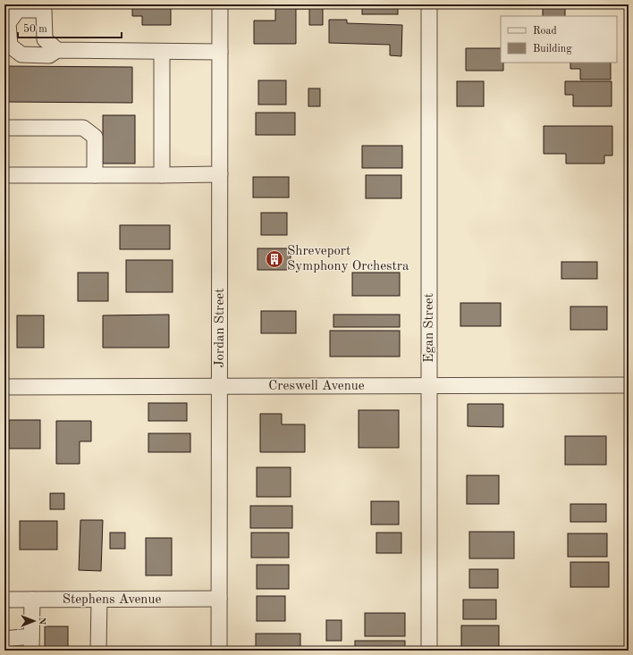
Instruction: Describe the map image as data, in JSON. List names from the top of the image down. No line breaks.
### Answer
{"streets":{"street":["Jordan Street","Egan Street","Creswell Avenue","Stephens Avenue"]},"crossings":[["Jordan Street","Creswell Avenue"],["Jordan Street","Stephens Avenue"],["Egan Street","Creswell Avenue"]],"places":{"building":["Shreveport Symphony Orchestra"]},"legend":["Road","Building"],"scale_bar":"50 m","north":"right"}
